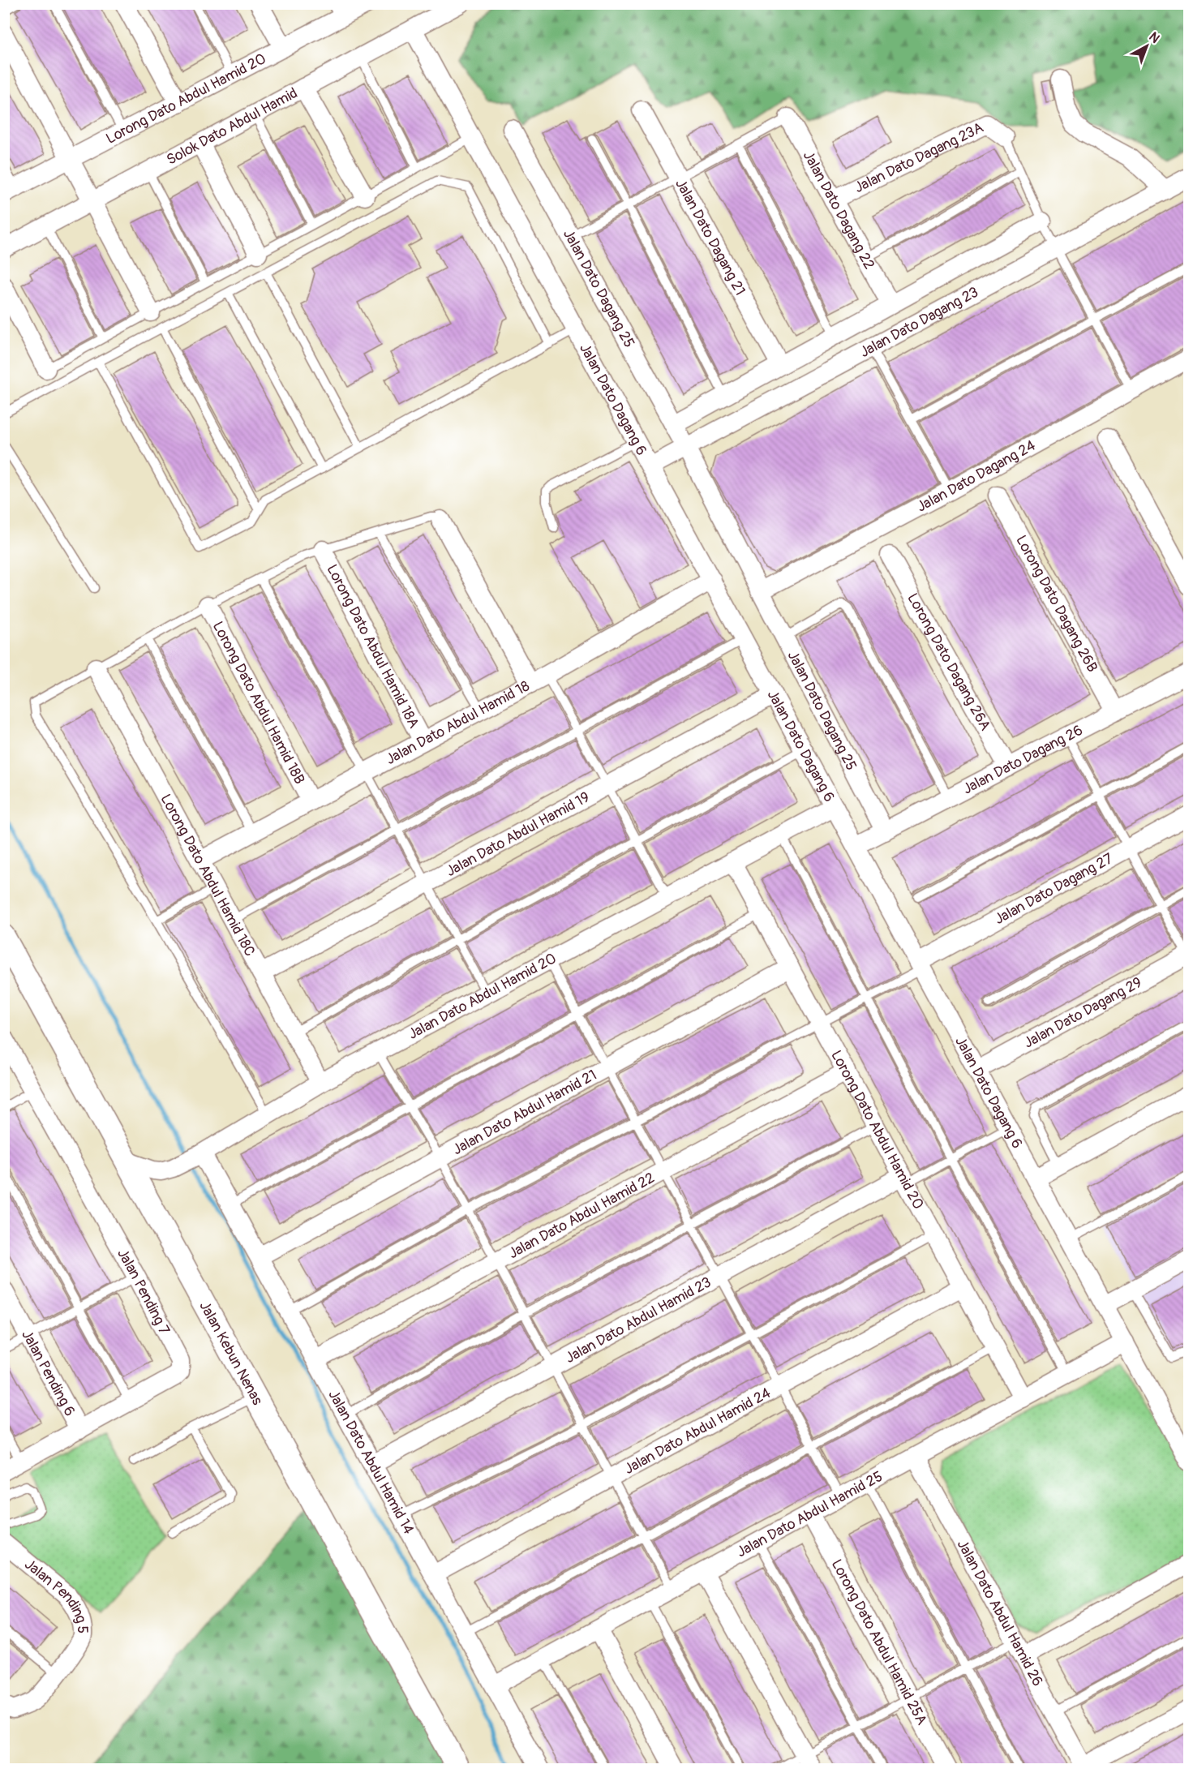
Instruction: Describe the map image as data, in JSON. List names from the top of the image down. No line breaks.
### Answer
{"streets":{"street":["Lorong Dato Abdul Hamid 20","Solok Dato Abdul Hamid","Jalan Dato Dagang 23A","Jalan Dato Dagang 22","Jalan Dato Dagang 21","Jalan Dato Dagang 25","Jalan Dato Dagang 23","Jalan Dato Dagang 6","Jalan Dato Dagang 24","Lorong Dato Dagang 26B","Lorong Dato Abdul Hamid 18A","Lorong Dato Dagang 26A","Lorong Dato Abdul Hamid 18B","Jalan Dato Abdul Hamid 18","Jalan Dato Dagang 26","Jalan Dato Abdul Hamid 19","Lorong Dato Abdul Hamid 18C","Jalan Dato Dagang 27","Jalan Dato Abdul Hamid 20","Jalan Dato Dagang 29","Jalan Dato Abdul Hamid 21","Jalan Dato Abdul Hamid 22","Jalan Pending 7","Jalan Dato Abdul Hamid 23","Jalan Kebun Nenas","Jalan Pending 6","Jalan Dato Abdul Hamid 24","Jalan Dato Abdul Hamid 14","Jalan Dato Abdul Hamid 25","Jalan Pending 5","Jalan Dato Abdul Hamid 26","Lorong Dato Abdul Hamid 25A"]},"crossings":[["Lorong Dato Abdul Hamid 20","Jalan Dato Abdul Hamid 20"],["Lorong Dato Abdul Hamid 20","Jalan Dato Abdul Hamid 21"],["Lorong Dato Abdul Hamid 20","Jalan Dato Abdul Hamid 22"],["Lorong Dato Abdul Hamid 20","Jalan Dato Abdul Hamid 23"],["Lorong Dato Abdul Hamid 20","Jalan Dato Abdul Hamid 24"],["Lorong Dato Abdul Hamid 20","Jalan Dato Abdul Hamid 25"],["Solok Dato Abdul Hamid","Jalan Dato Dagang 6"],["Jalan Dato Dagang 23A","Jalan Dato Dagang 22"],["Jalan Dato Dagang 22","Jalan Dato Dagang 23"],["Jalan Dato Dagang 21","Jalan Dato Dagang 23"],["Jalan Dato Dagang 25","Jalan Dato Dagang 23"],["Jalan Dato Dagang 25","Jalan Dato Dagang 24"],["Jalan Dato Dagang 25","Jalan Dato Dagang 26"],["Jalan Dato Dagang 23","Jalan Dato Dagang 6"],["Jalan Dato Dagang 6","Jalan Dato Abdul Hamid 18"],["Jalan Dato Dagang 6","Jalan Dato Dagang 26"],["Jalan Dato Dagang 6","Jalan Dato Abdul Hamid 19"],["Jalan Dato Dagang 6","Jalan Dato Dagang 27"],["Jalan Dato Dagang 6","Jalan Dato Abdul Hamid 20"],["Jalan Dato Dagang 6","Jalan Dato Dagang 29"],["Jalan Dato Dagang 6","Jalan Dato Abdul Hamid 25"],["Lorong Dato Dagang 26B","Jalan Dato Dagang 26"],["Lorong Dato Abdul Hamid 18A","Jalan Dato Abdul Hamid 18"],["Lorong Dato Dagang 26A","Jalan Dato Dagang 26"],["Lorong Dato Abdul Hamid 18B","Jalan Dato Abdul Hamid 18"],["Jalan Dato Abdul Hamid 18","Lorong Dato Abdul Hamid 18C"],["Jalan Dato Abdul Hamid 19","Lorong Dato Abdul Hamid 18C"],["Lorong Dato Abdul Hamid 18C","Jalan Dato Abdul Hamid 20"],["Jalan Dato Abdul Hamid 20","Jalan Kebun Nenas"],["Jalan Dato Abdul Hamid 20","Jalan Dato Abdul Hamid 14"],["Jalan Dato Abdul Hamid 21","Jalan Dato Abdul Hamid 14"],["Jalan Dato Abdul Hamid 22","Jalan Dato Abdul Hamid 14"],["Jalan Pending 7","Jalan Pending 6"],["Jalan Dato Abdul Hamid 23","Jalan Dato Abdul Hamid 14"],["Jalan Dato Abdul Hamid 24","Jalan Dato Abdul Hamid 14"],["Jalan Dato Abdul Hamid 14","Jalan Dato Abdul Hamid 25"],["Jalan Dato Abdul Hamid 25","Jalan Dato Abdul Hamid 26"],["Jalan Dato Abdul Hamid 25","Lorong Dato Abdul Hamid 25A"]],"north":"top right"}
